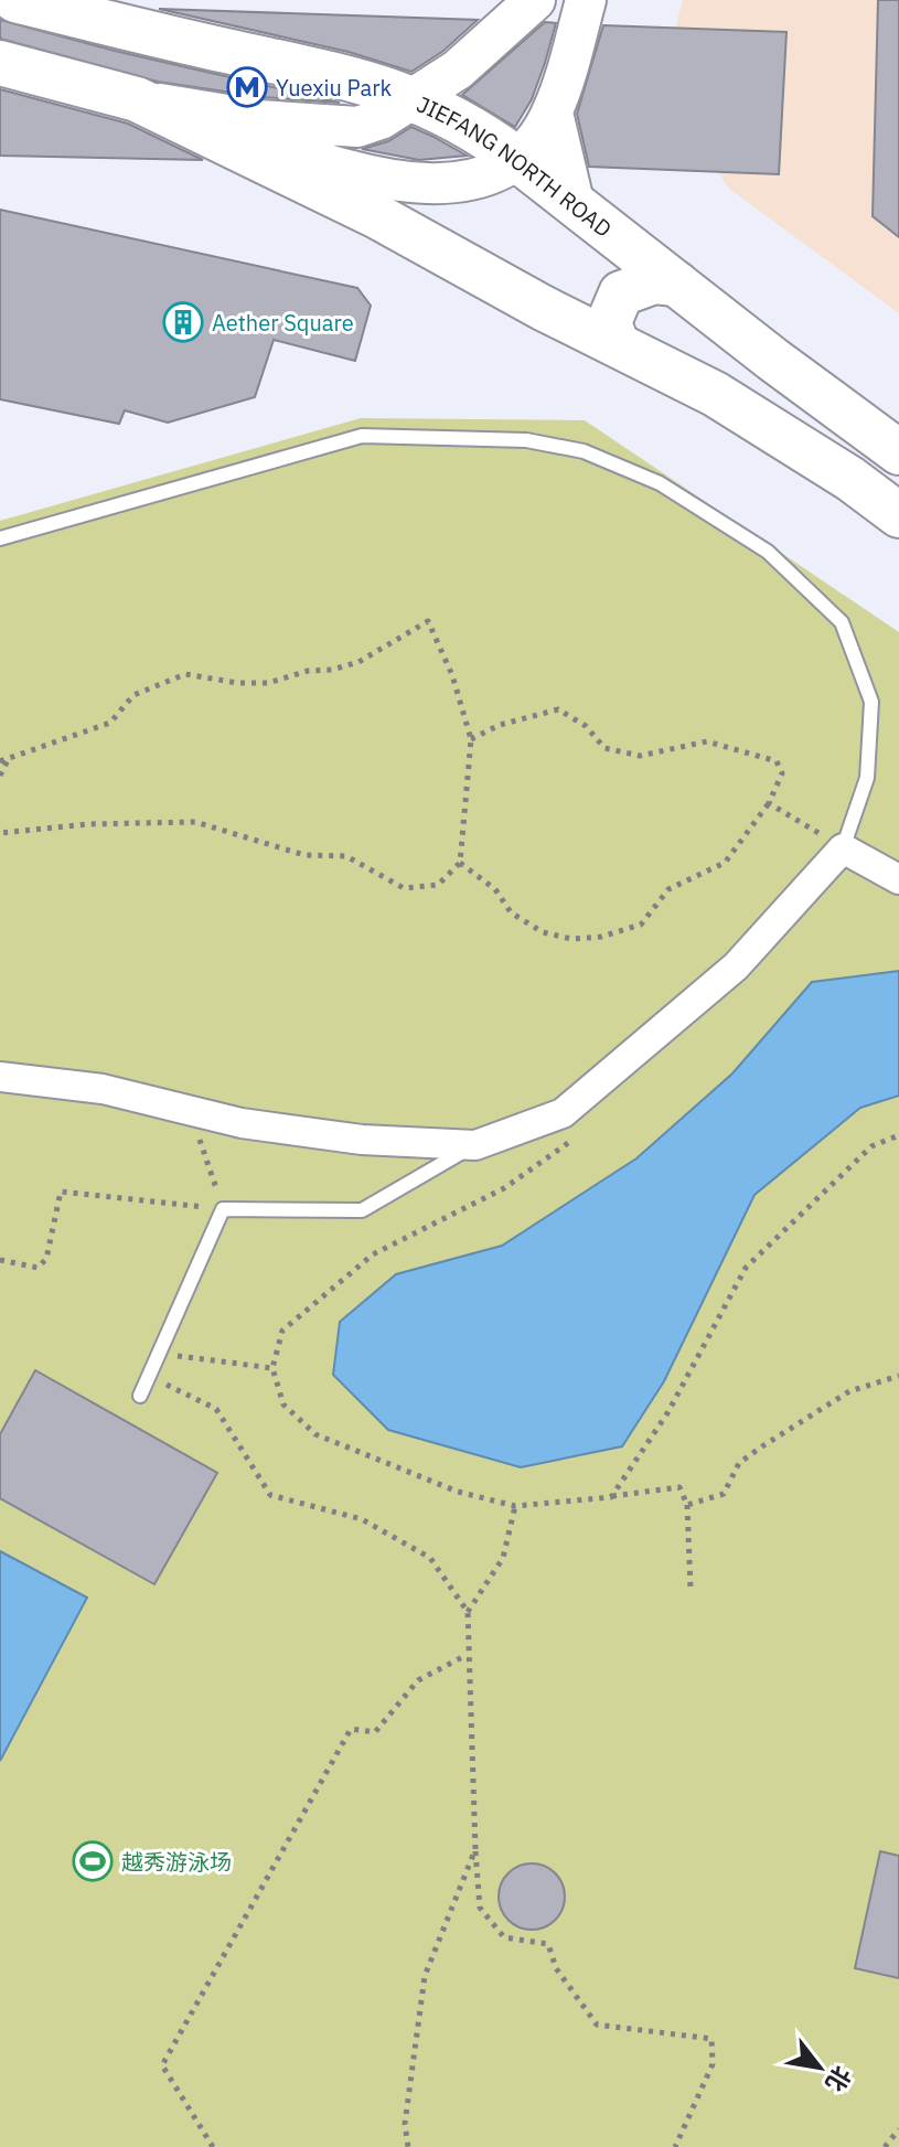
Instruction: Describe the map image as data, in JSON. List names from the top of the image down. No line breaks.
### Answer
{"streets":{"main road":["JIEFANG NORTH ROAD"]},"places":{"metro station":["Yuexiu Park"],"building":["Aether Square"],"sports":["越秀游泳场"]},"north":"bottom right"}
